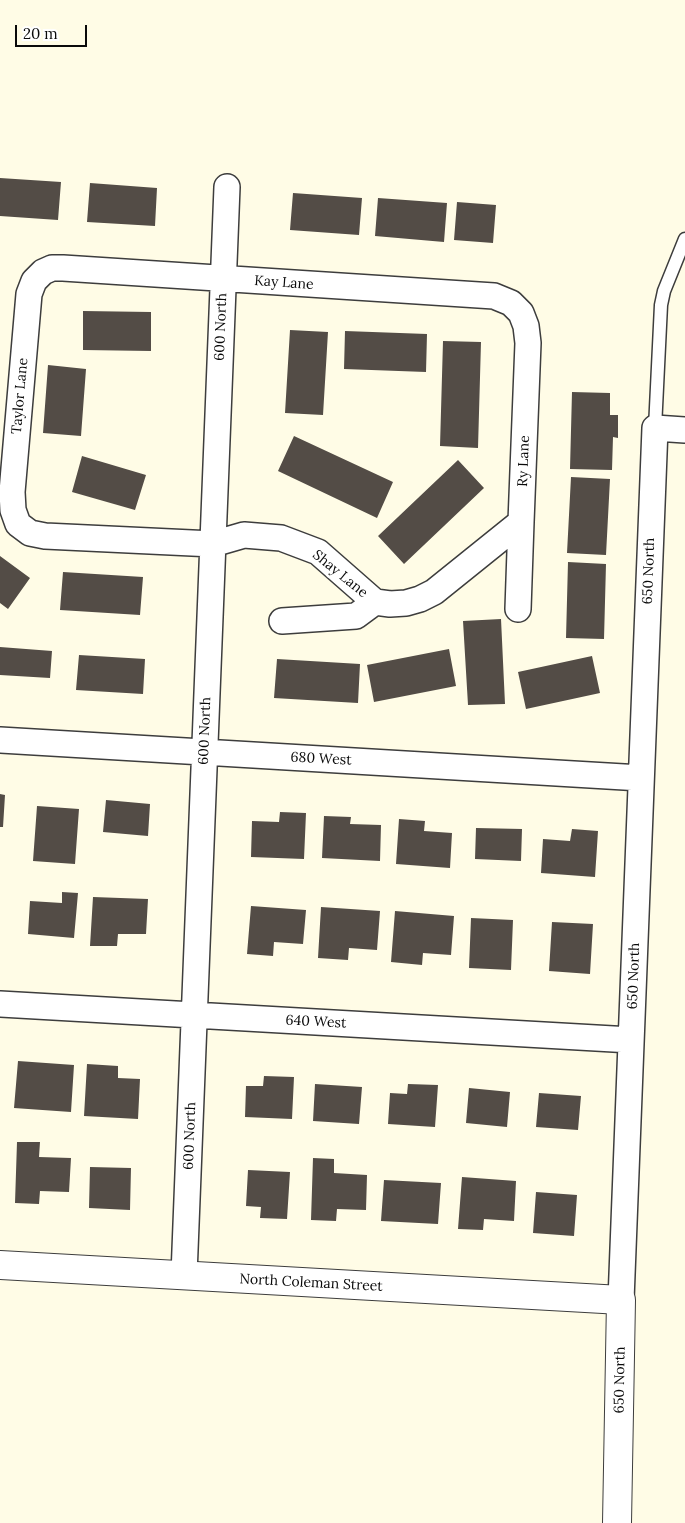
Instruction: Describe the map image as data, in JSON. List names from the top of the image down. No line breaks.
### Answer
{"streets":{"street":["Kay Lane","600 North","Taylor Lane","Ry Lane","650 North","Shay Lane","680 West","640 West","North Coleman Street"]},"crossings":[["Kay Lane","600 North"],["Kay Lane","Taylor Lane"],["Kay Lane","Ry Lane"],["600 North","Shay Lane"],["600 North","680 West"],["600 North","640 West"],["600 North","North Coleman Street"],["Taylor Lane","Shay Lane"],["Ry Lane","Shay Lane"],["650 North","680 West"],["650 North","640 West"],["650 North","North Coleman Street"]],"scale_bar":"20 m"}
